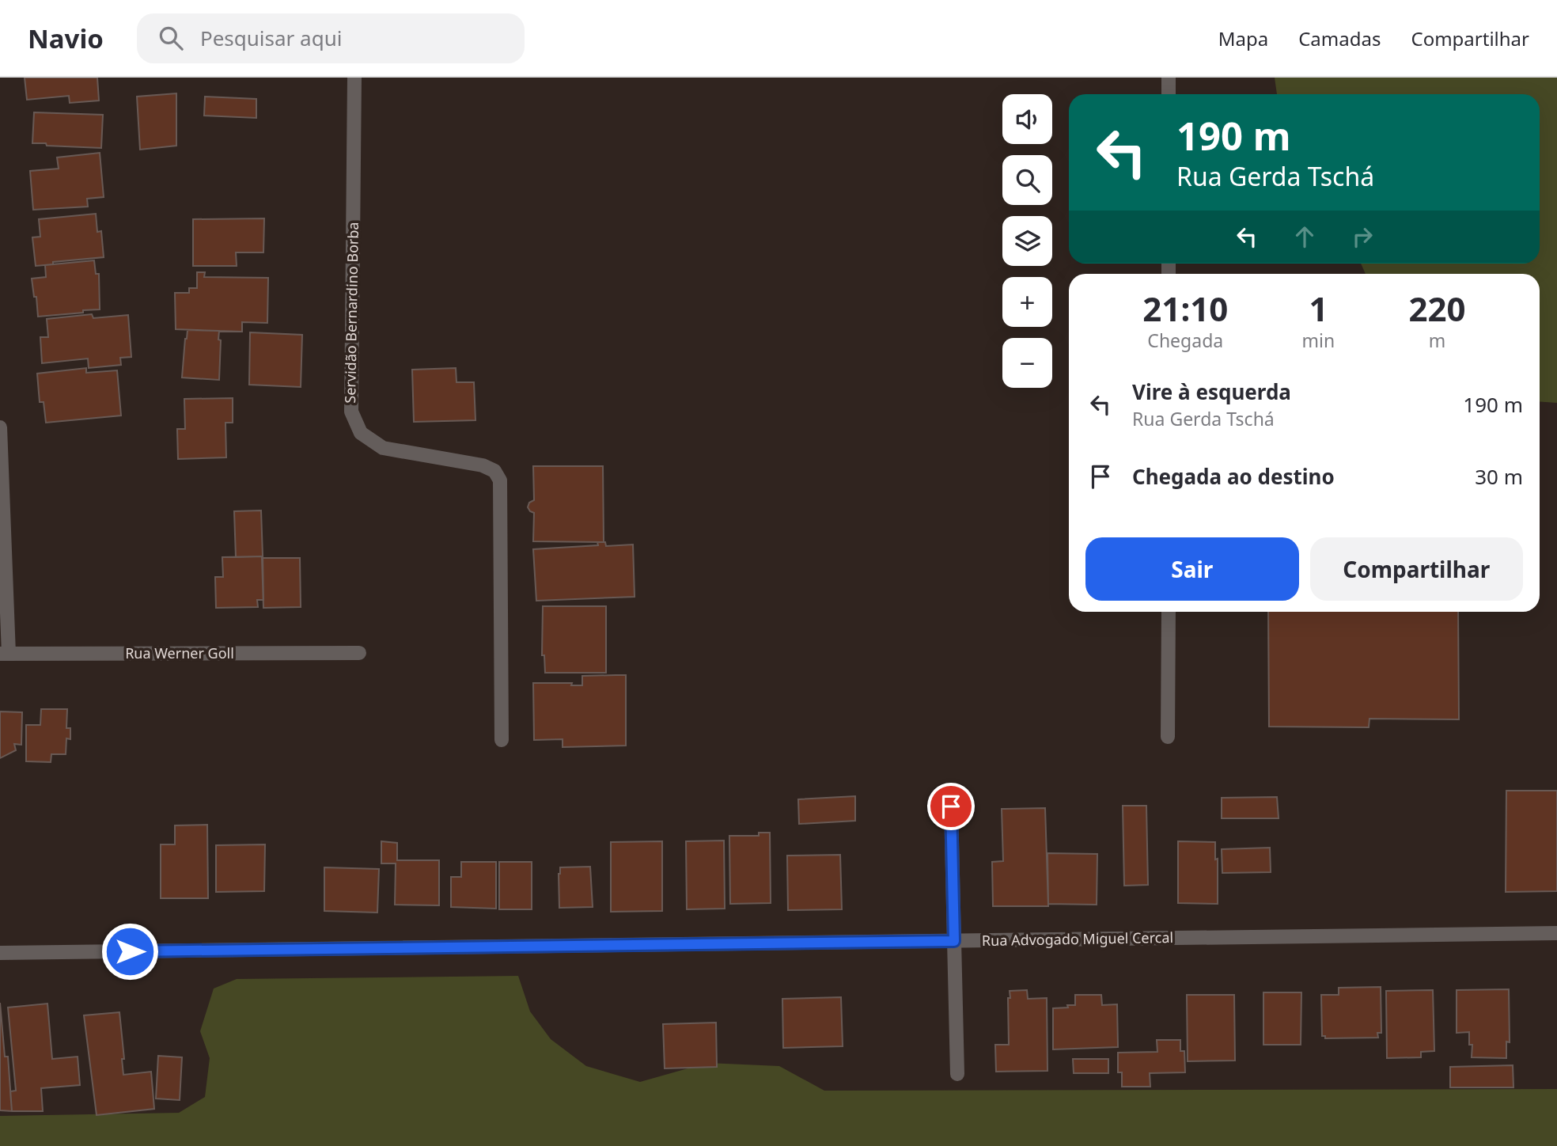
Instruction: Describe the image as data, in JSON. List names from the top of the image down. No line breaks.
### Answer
{"streets":{"street":["Servidão Bernardino Borba","Rua Werner Goll","Rua Advogado Miguel Cercal"]},"page":{"header":"Navio","search":"Pesquisar aqui","nav":["Mapa","Camadas","Compartilhar"],"map_buttons":["+","−"],"turn":["190 m","Rua Gerda Tschá"],"eta":["21:10","Chegada","1","min","220","m"],"list":[{"name":"Vire à esquerda","note":"Rua Gerda Tschá","value":"190 m"},{"name":"Chegada ao destino","value":"30 m"}],"buttons":["Sair","Compartilhar"]}}
